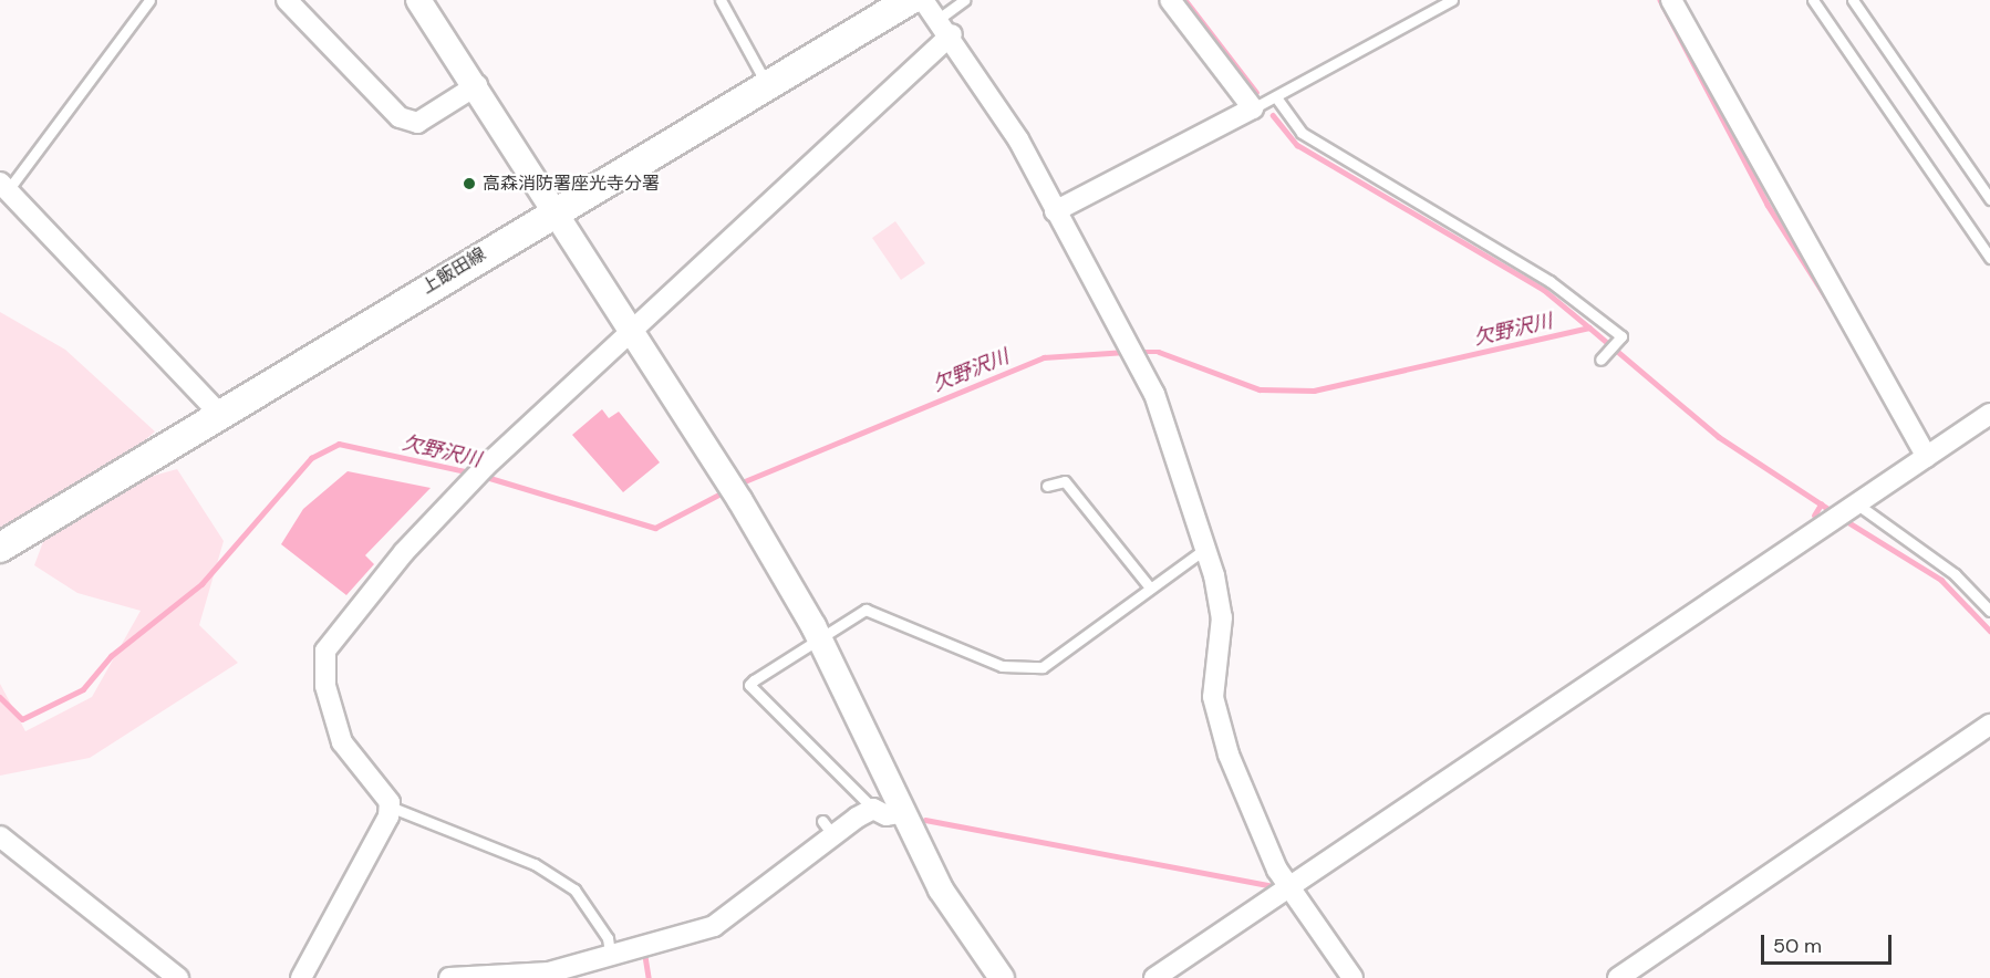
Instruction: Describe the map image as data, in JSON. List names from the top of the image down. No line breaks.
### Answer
{"streets":{"main road":["上飯田線"]},"water":["欠野沢川"],"places":["高森消防署座光寺分署"],"scale_bar":"50 m"}
